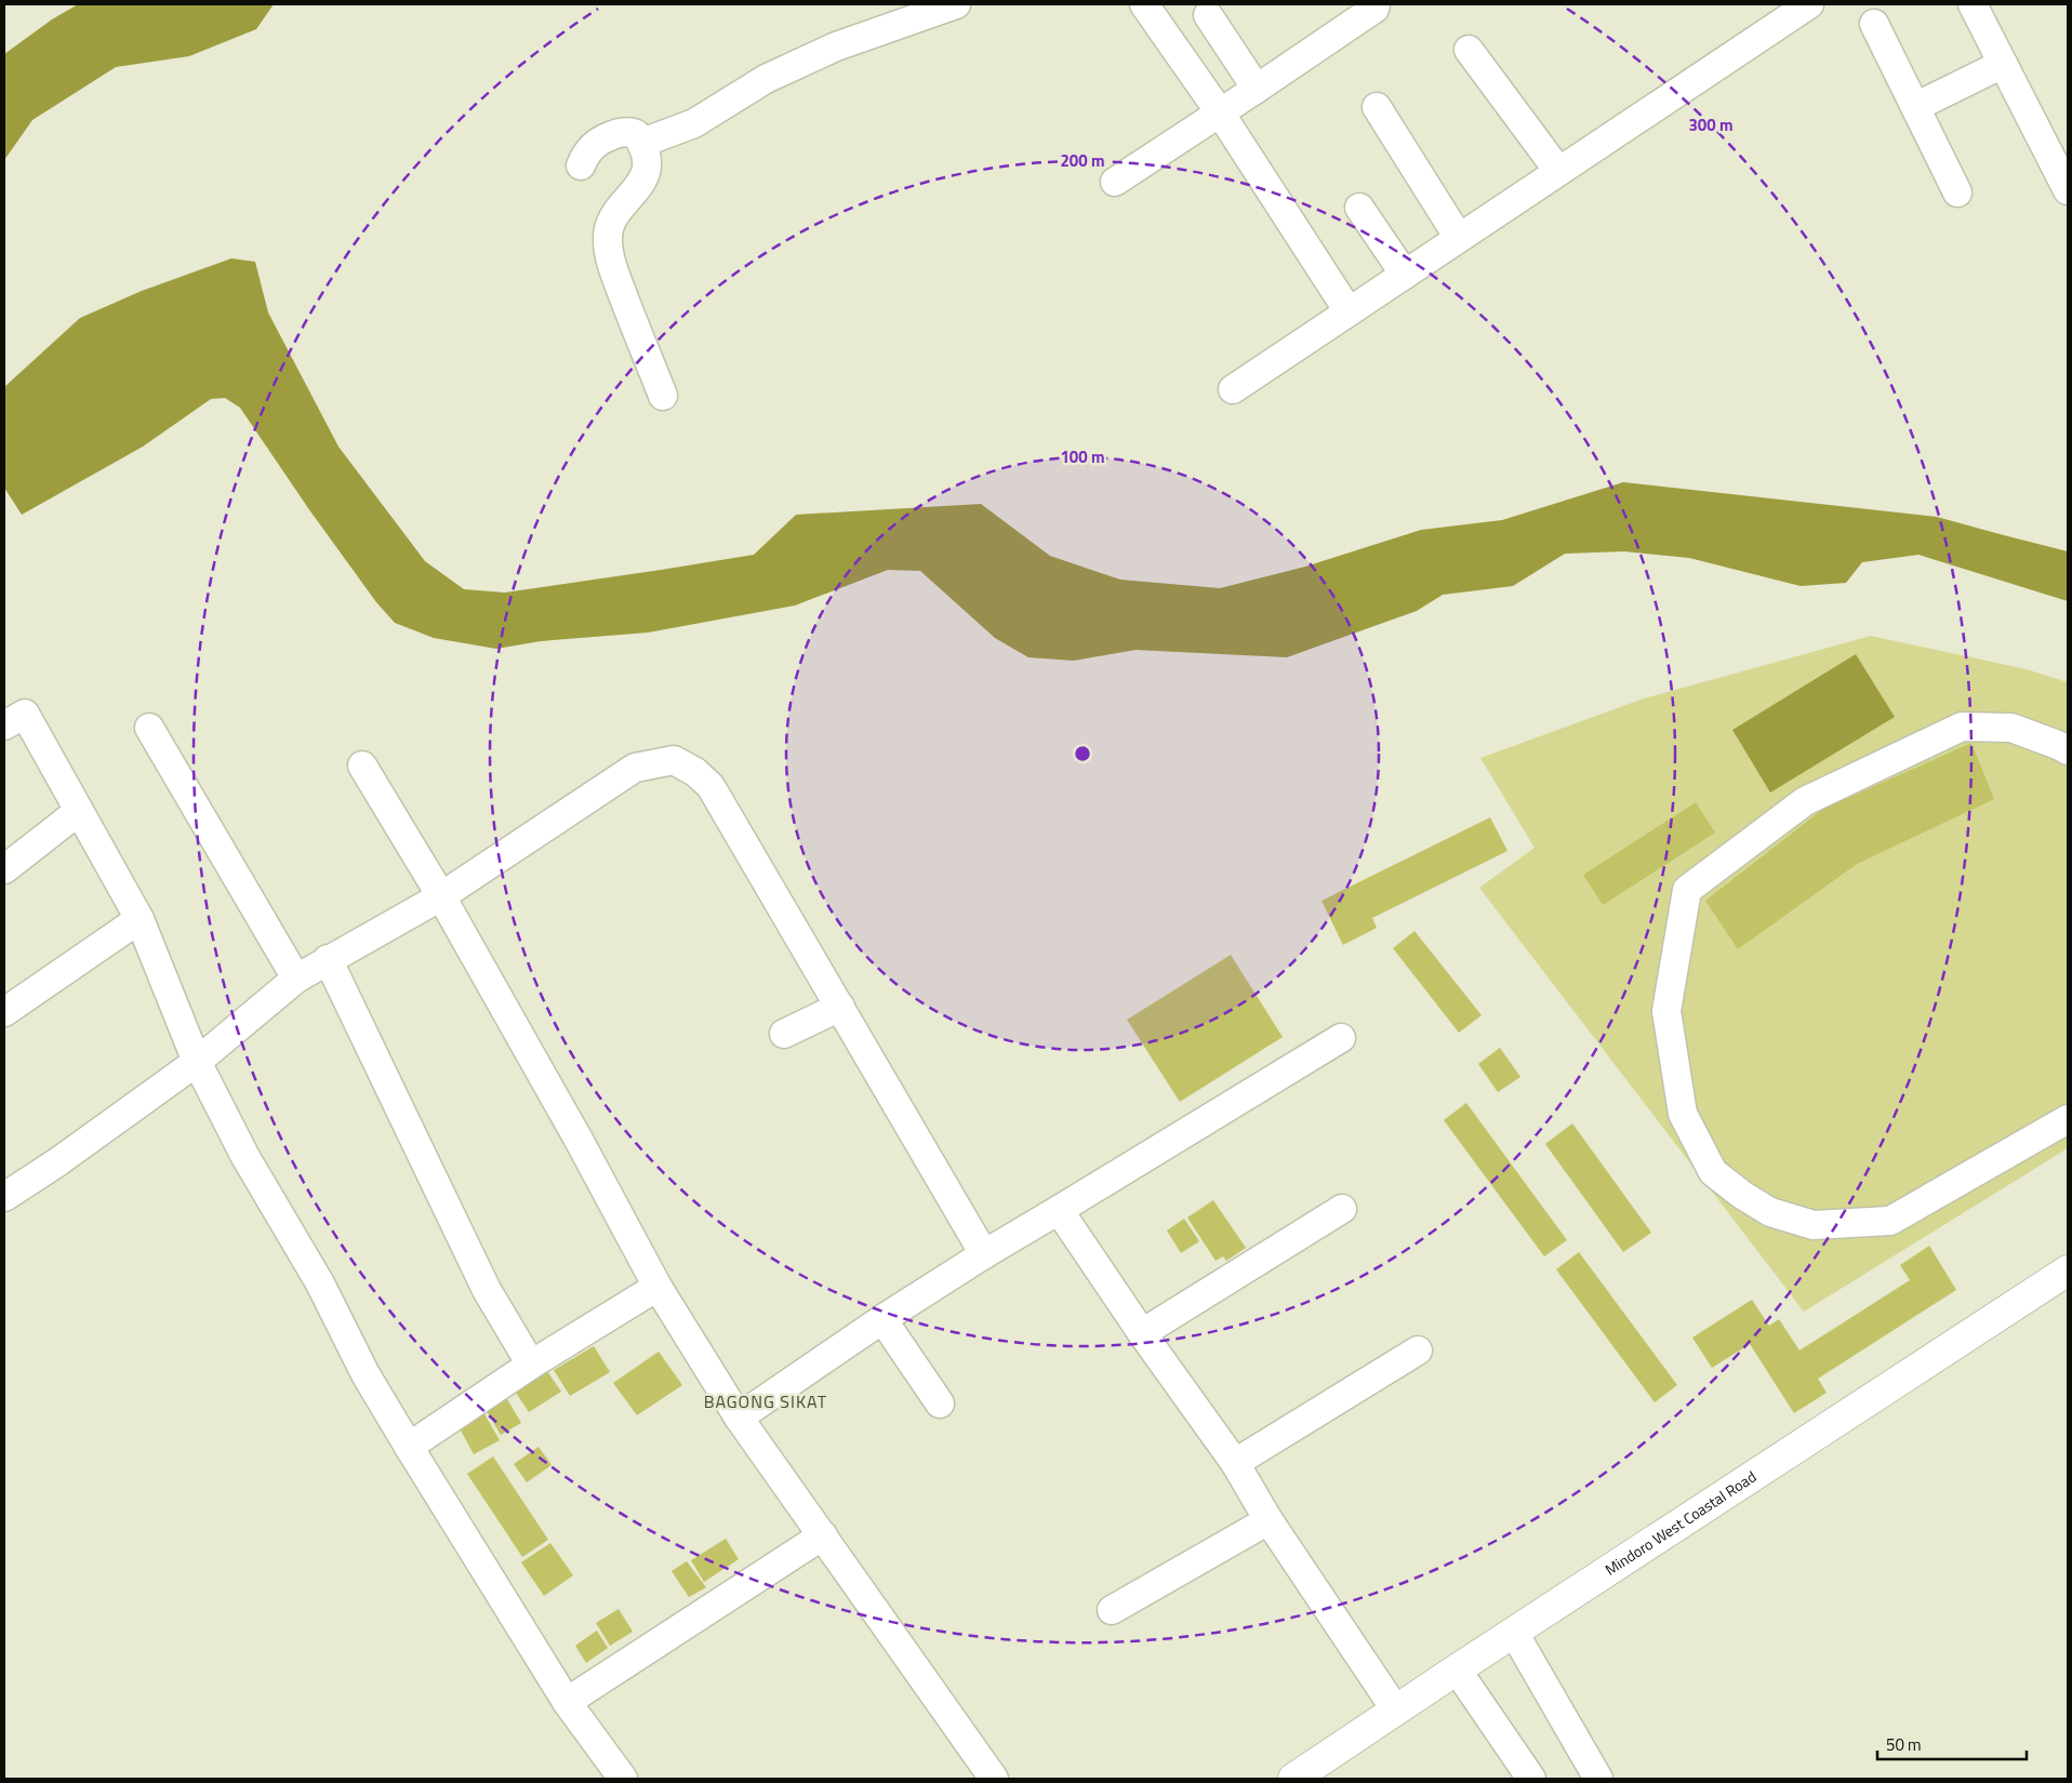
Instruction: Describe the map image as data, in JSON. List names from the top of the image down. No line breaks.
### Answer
{"streets":{"main road":["Mindoro West Coastal Road"]},"districts":["BAGONG SIKAT"],"scale_bar":"50 m","rings":["300 m","200 m","100 m"]}
